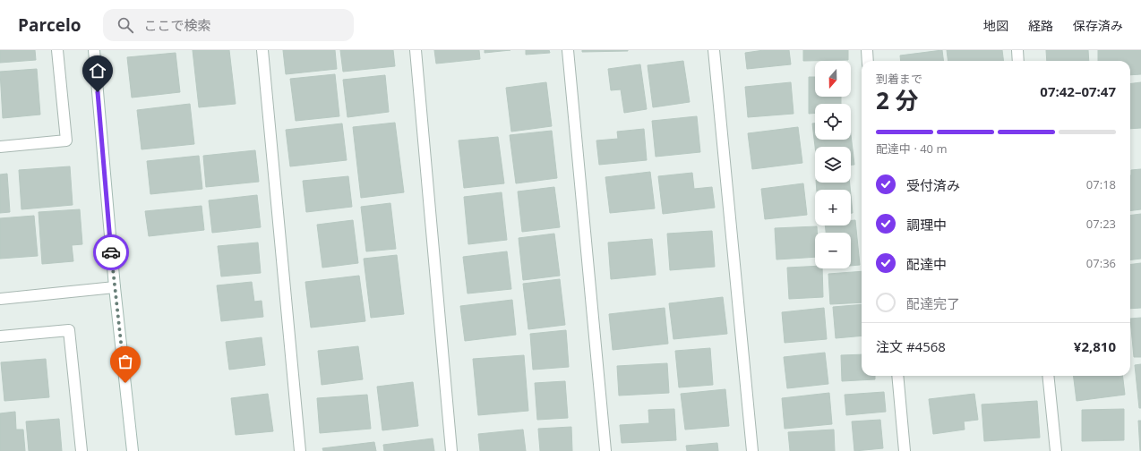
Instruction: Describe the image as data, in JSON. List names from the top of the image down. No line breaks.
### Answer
{"north":"bottom","page":{"header":"Parcelo","search":"ここで検索","nav":["地図","経路","保存済み"],"map_buttons":["+","−"],"heading":["2 分","到着まで","07:42–07:47"],"panel":["注文 #4568","¥2,810"],"bar":"配達中 · 40 m","list":[["受付済み","07:18"],["調理中","07:23"],["配達中","07:36"],"配達完了"]}}
